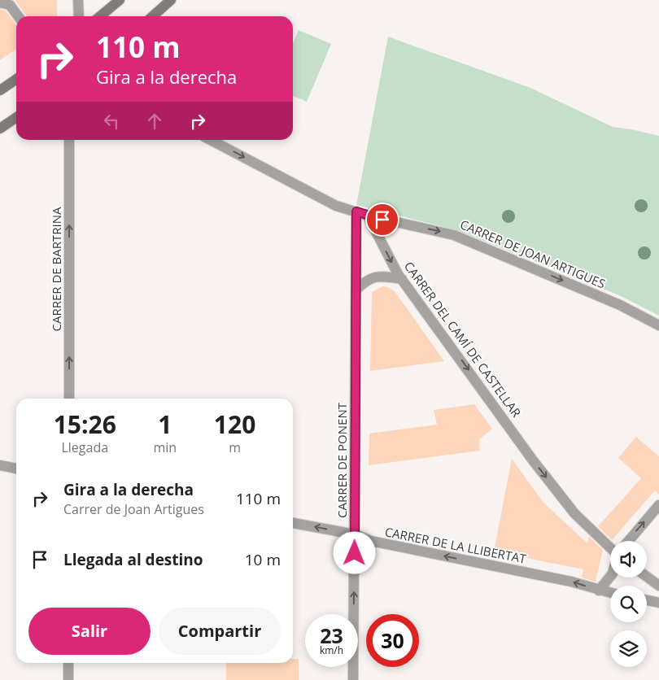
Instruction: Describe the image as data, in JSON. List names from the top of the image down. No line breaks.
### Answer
{"streets":{"street":["CARRER DE JOAN ARTIGUES","CARRER DE BARTRINA","CARRER DEL CAMÍ DE CASTELLAR","CARRER DE PONENT","CARRER DE LA LLIBERTAT"]},"crossings":[["CARRER DE JOAN ARTIGUES","CARRER DEL CAMÍ DE CASTELLAR"],["CARRER DE PONENT","CARRER DE LA LLIBERTAT"]],"one_way":["CARRER DE JOAN ARTIGUES","CARRER DE BARTRINA","CARRER DEL CAMÍ DE CASTELLAR","CARRER DE LA LLIBERTAT"],"page":{"turn":["110 m","Gira a la derecha"],"eta":["15:26","Llegada","1","min","120","m"],"list":[{"name":"Gira a la derecha","note":"Carrer de Joan Artigues","value":"110 m"},{"name":"Llegada al destino","value":"10 m"}],"buttons":["Salir","Compartir"],"speed":"23 km/h","limit":"30"}}
